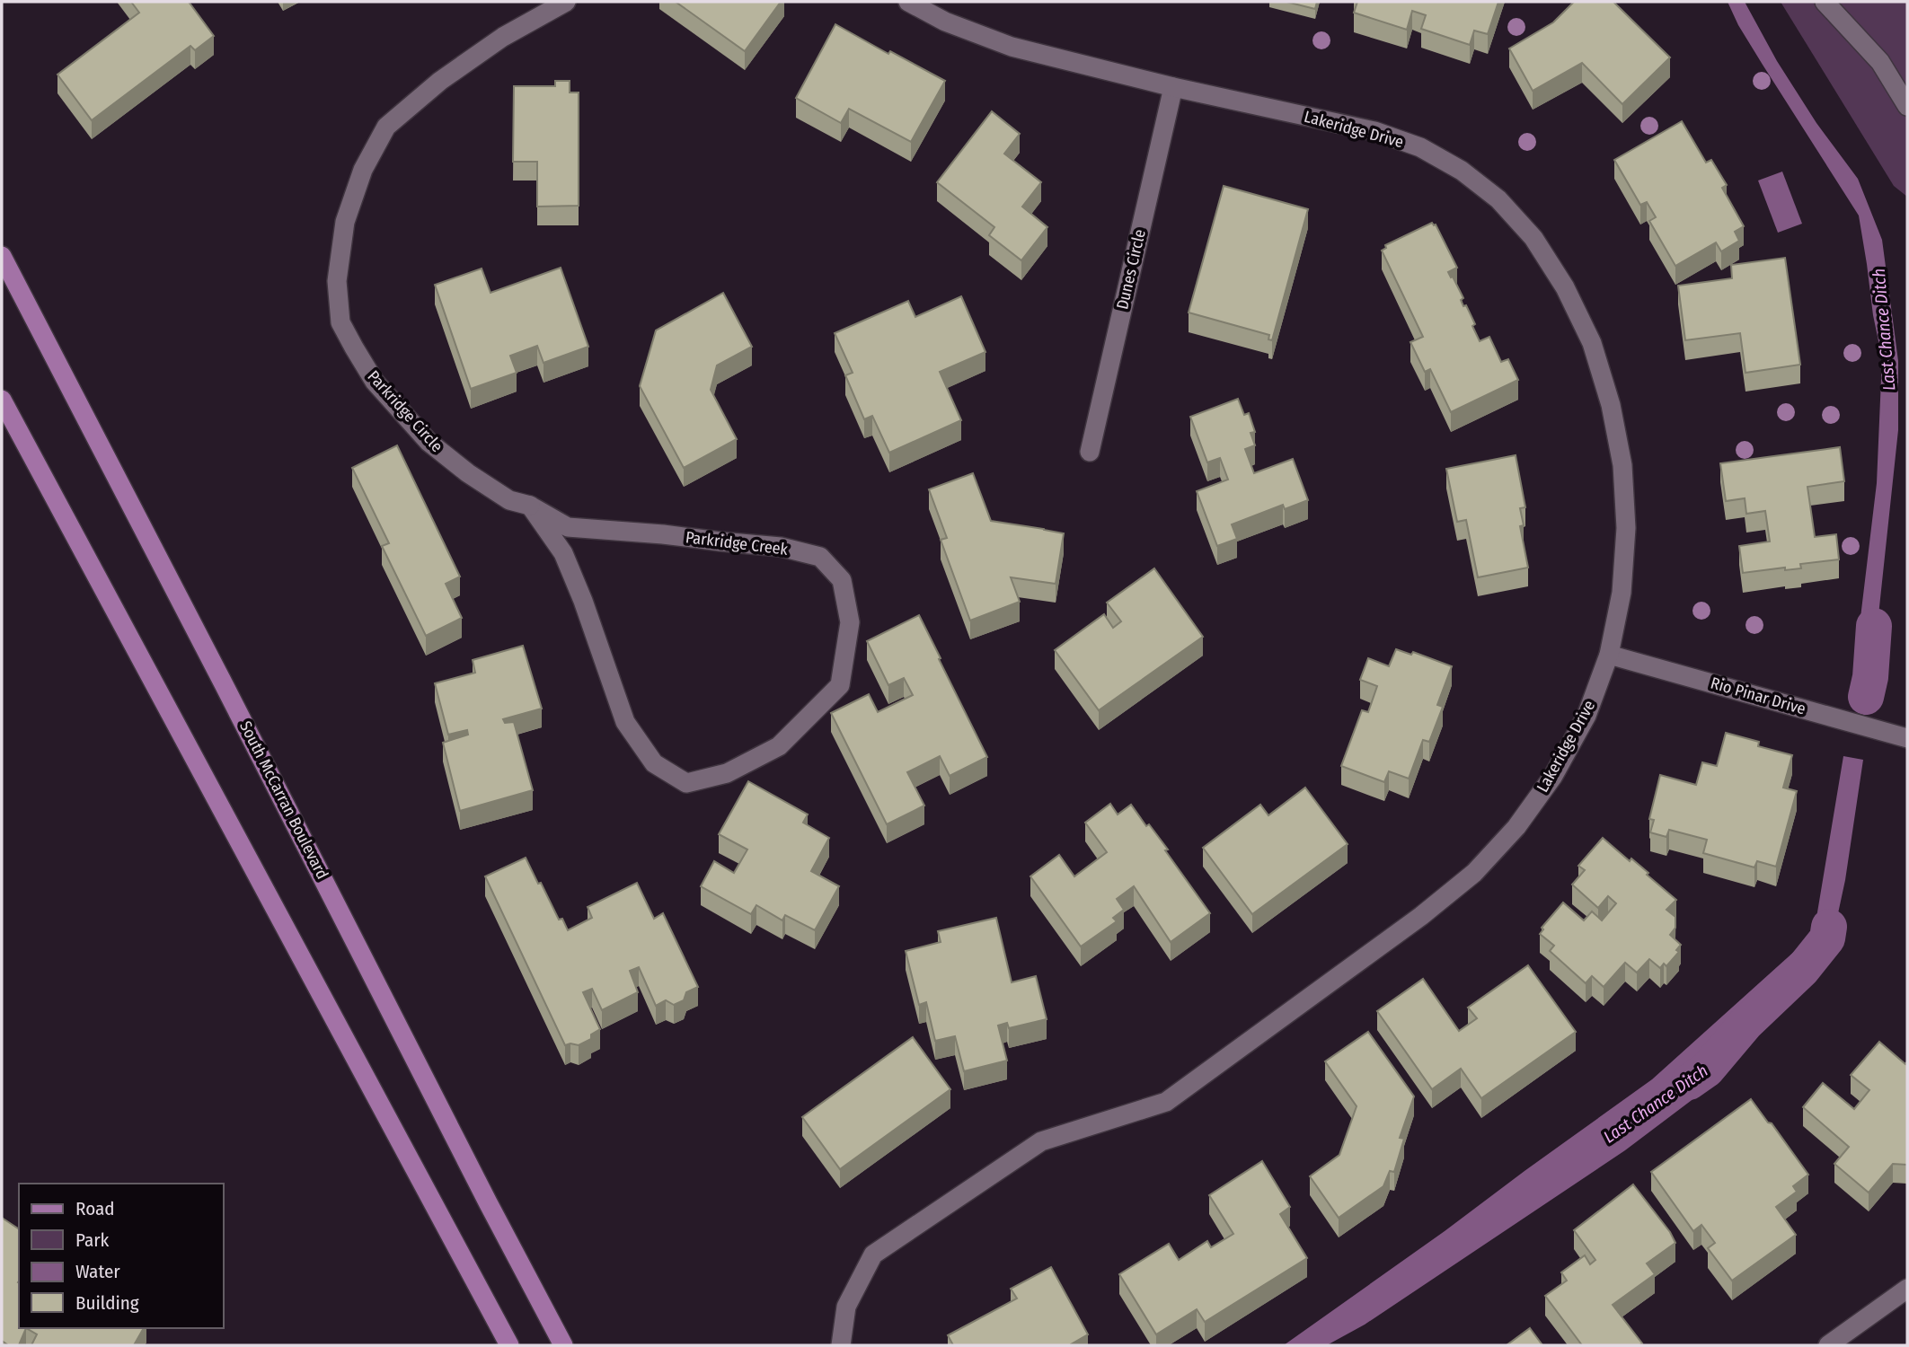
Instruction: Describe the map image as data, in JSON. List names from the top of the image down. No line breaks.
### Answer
{"streets":{"main road":["South McCarran Boulevard"],"street":["Lakeridge Drive","Dunes Circle","Parkridge Circle","Parkridge Creek","Rio Pinar Drive"]},"crossings":[["Lakeridge Drive","Dunes Circle"],["Lakeridge Drive","Rio Pinar Drive"],["Parkridge Circle","Parkridge Creek"]],"water":["Last Chance Ditch"],"legend":["Road","Park","Water","Building"]}
